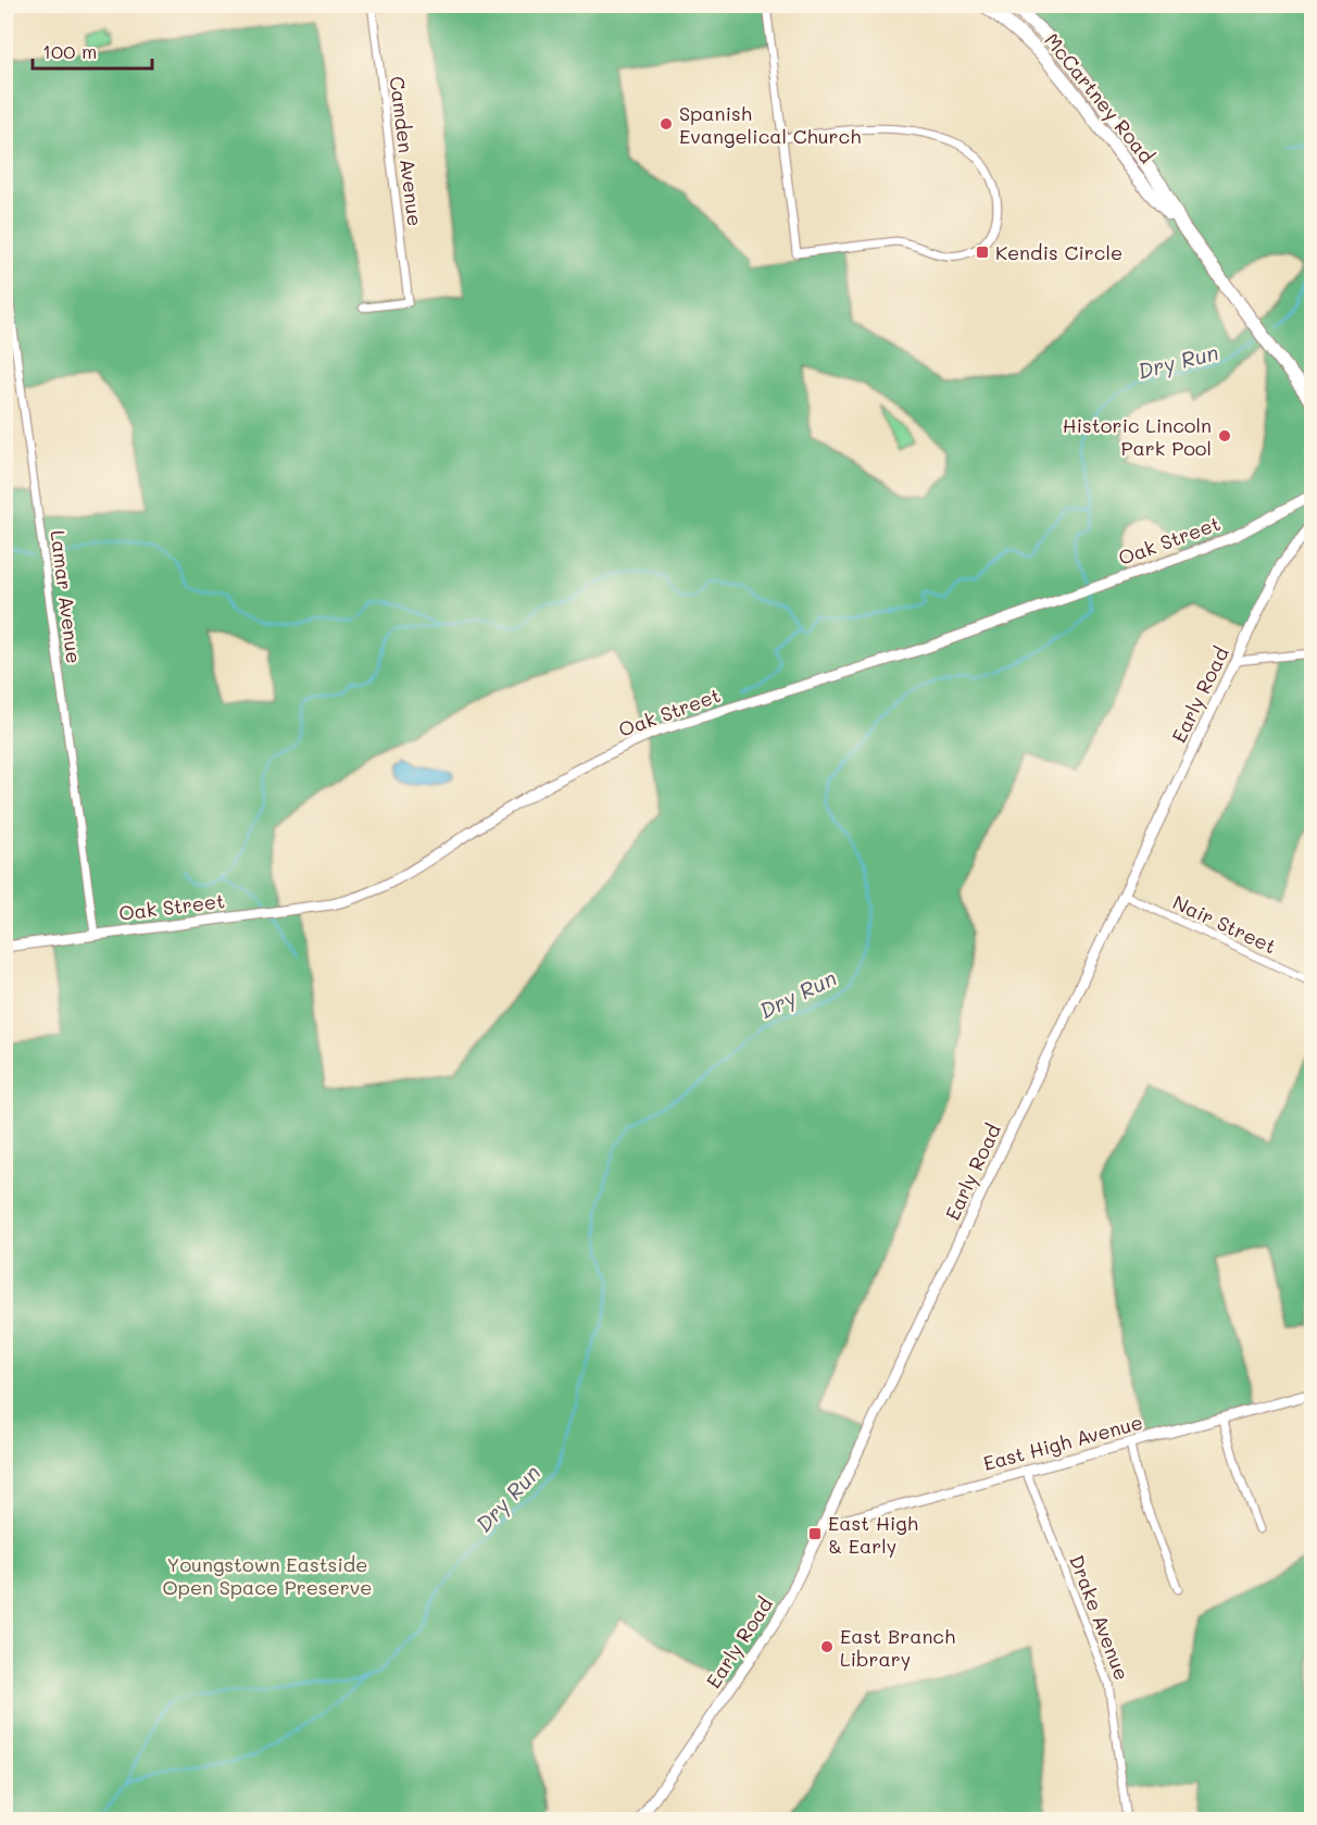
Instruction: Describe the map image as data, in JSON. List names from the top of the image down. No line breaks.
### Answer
{"streets":{"highway":["McCartney Road"],"street":["Camden Avenue","Oak Street","Lamar Avenue","Early Road","Nair Street","East High Avenue","Drake Avenue"]},"crossings":[["Oak Street","Lamar Avenue"],["Early Road","Nair Street"],["Early Road","East High Avenue"],["East High Avenue","Drake Avenue"]],"water":["Dry Run"],"parks":["Youngstown Eastside Open Space Preserve"],"places":{"other":["Spanish Evangelical Church","Historic Lincoln Park Pool","East Branch Library"],"transit":["Kendis Circle","East High & Early"]},"scale_bar":"100 m"}
